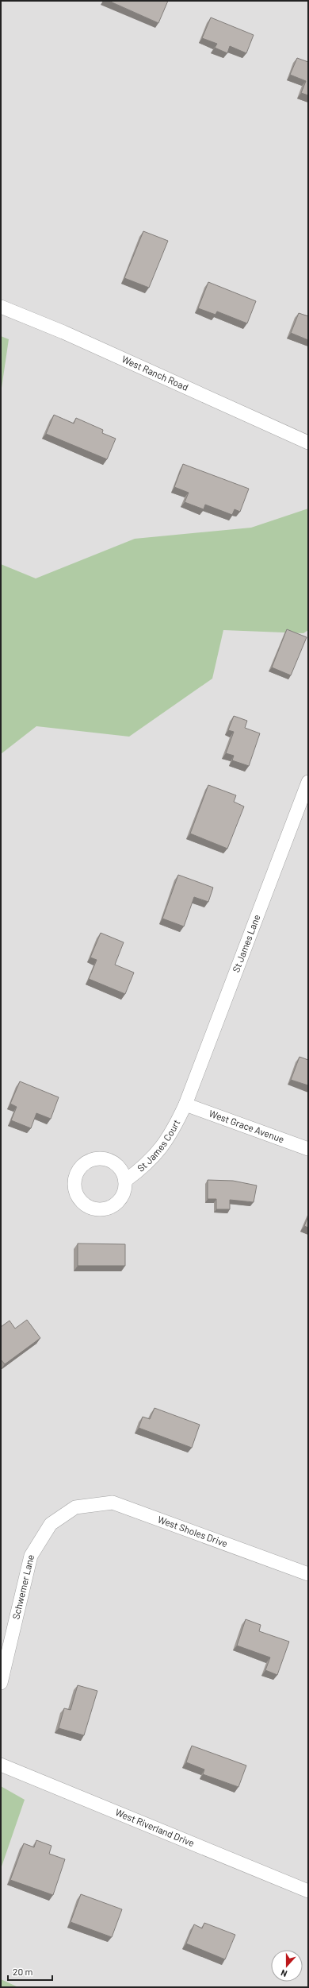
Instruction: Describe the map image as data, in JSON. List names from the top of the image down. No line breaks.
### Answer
{"streets":{"street":["West Ranch Road","St James Lane","West Grace Avenue","St James Court","West Sholes Drive","Schwemer Lane","West Riverland Drive"]},"crossings":[["St James Lane","West Grace Avenue"],["St James Lane","St James Court"],["West Grace Avenue","St James Court"],["West Sholes Drive","Schwemer Lane"]],"scale_bar":"20 m","north":"bottom"}
